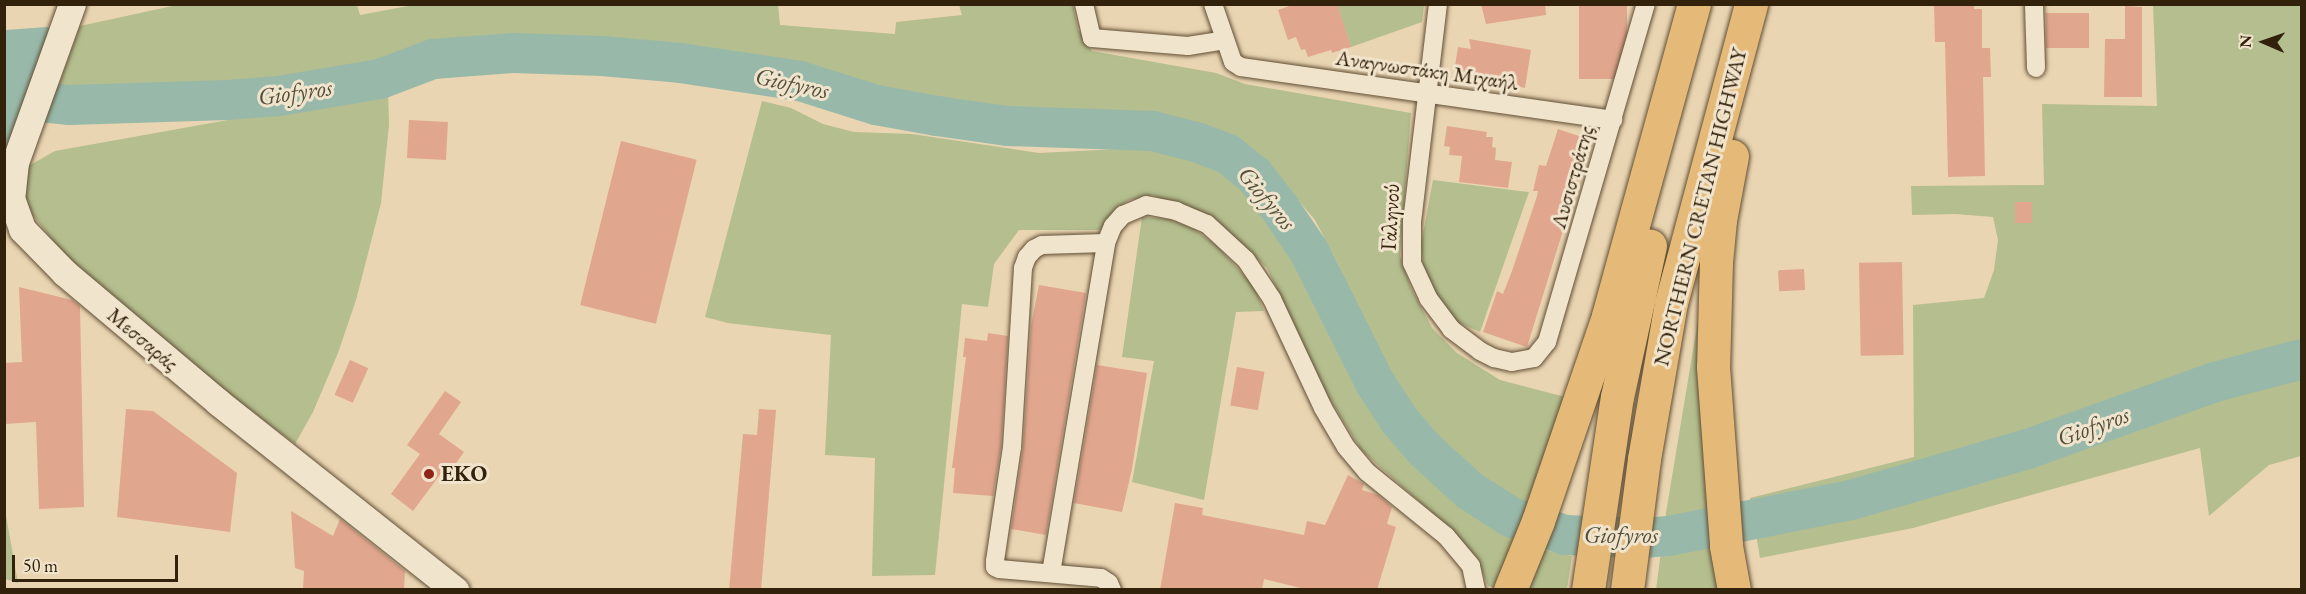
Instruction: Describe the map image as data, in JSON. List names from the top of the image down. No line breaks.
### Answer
{"streets":{"highway":["NORTHERN CRETAN HIGHWAY"],"street":["Αναγνωστάκη Μιχαήλ","Λυσιστράτης","Γαληνού","Μεσσαράς"]},"crossings":[["Αναγνωστάκη Μιχαήλ","Λυσιστράτης"],["Αναγνωστάκη Μιχαήλ","Γαληνού"],["Λυσιστράτης","Γαληνού"]],"water":["Giofyros"],"places":["ΕΚΟ"],"scale_bar":"50 m","north":"left"}
